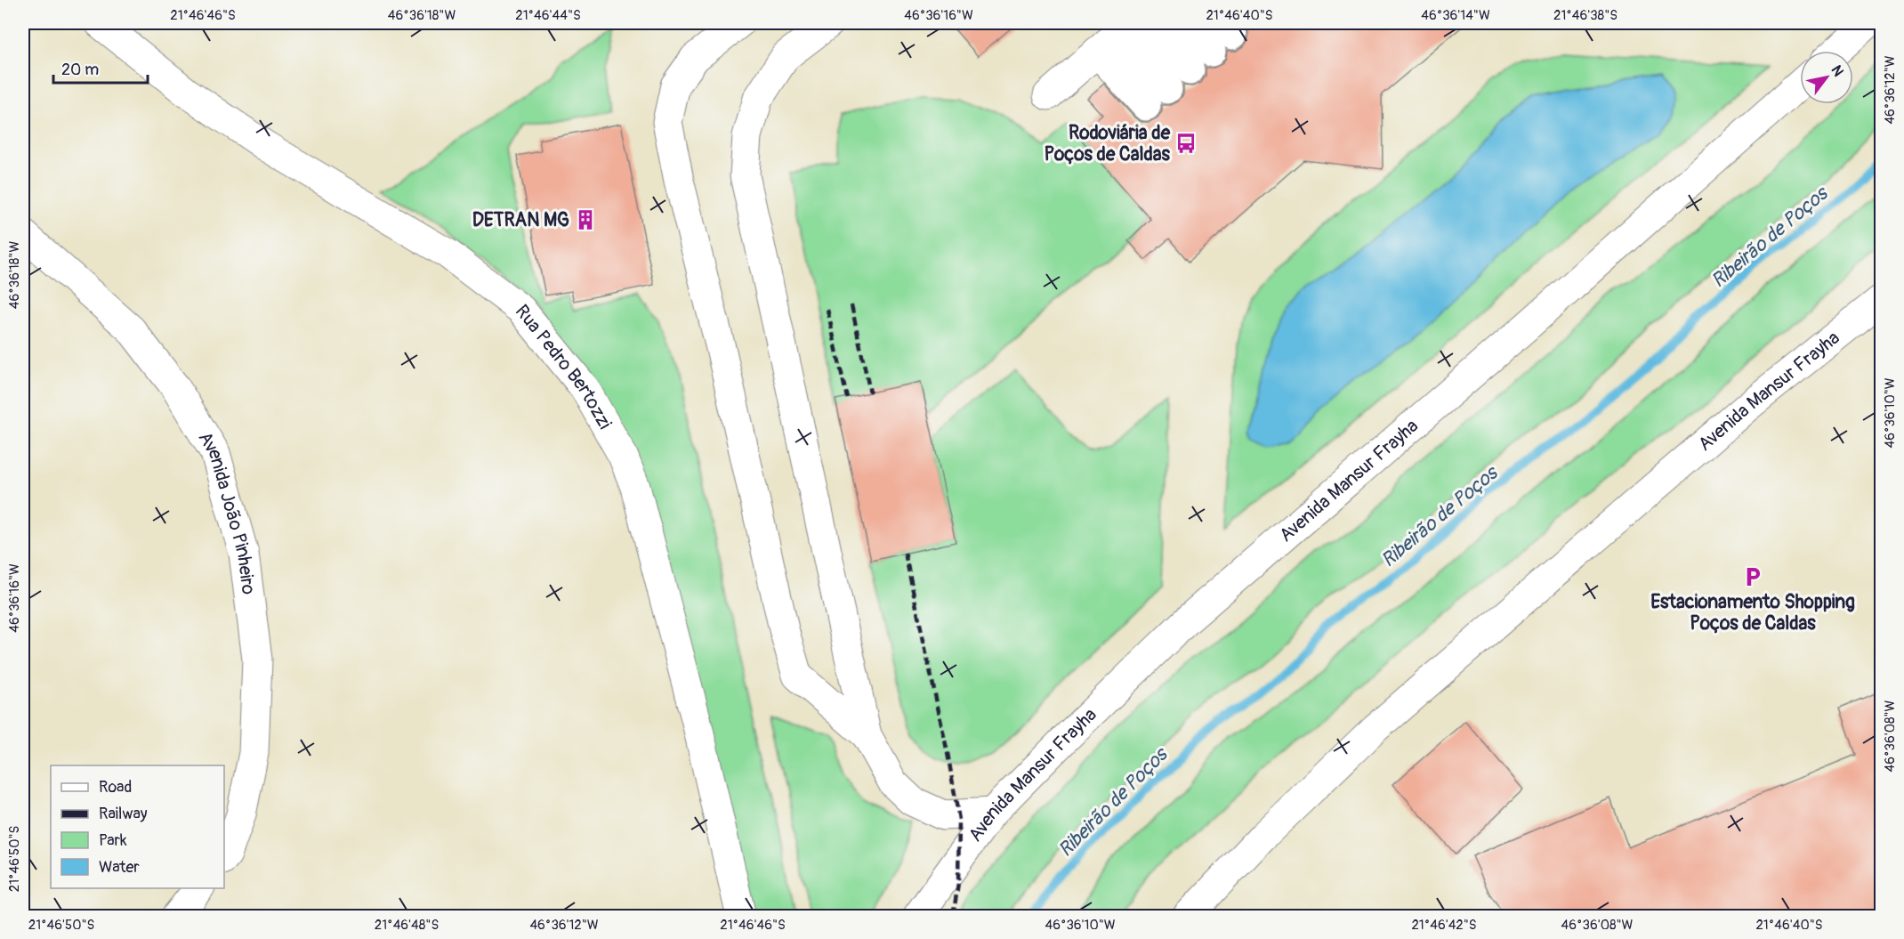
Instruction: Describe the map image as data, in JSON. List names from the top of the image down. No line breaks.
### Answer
{"streets":{"main road":["Rua Pedro Bertozzi","Avenida Mansur Frayha","Avenida João Pinheiro"]},"water":["Ribeirão de Poços"],"places":{"bus stop":["Rodoviária de Poços de Caldas"],"building":["DETRAN MG"],"parking":["Estacionamento Shopping Poços de Caldas"]},"legend":["Road","Railway","Park","Water"],"scale_bar":"20 m","north":"top right","coordinates":["21°46'46\"S","46°36'18\"W","21°46'44\"S","46°36'16\"W","21°46'40\"S","46°36'14\"W","21°46'38\"S","46°36'12\"W","46°36'10\"W","46°36'08\"W","21°46'50\"S","21°46'48\"S","21°46'42\"S"]}
